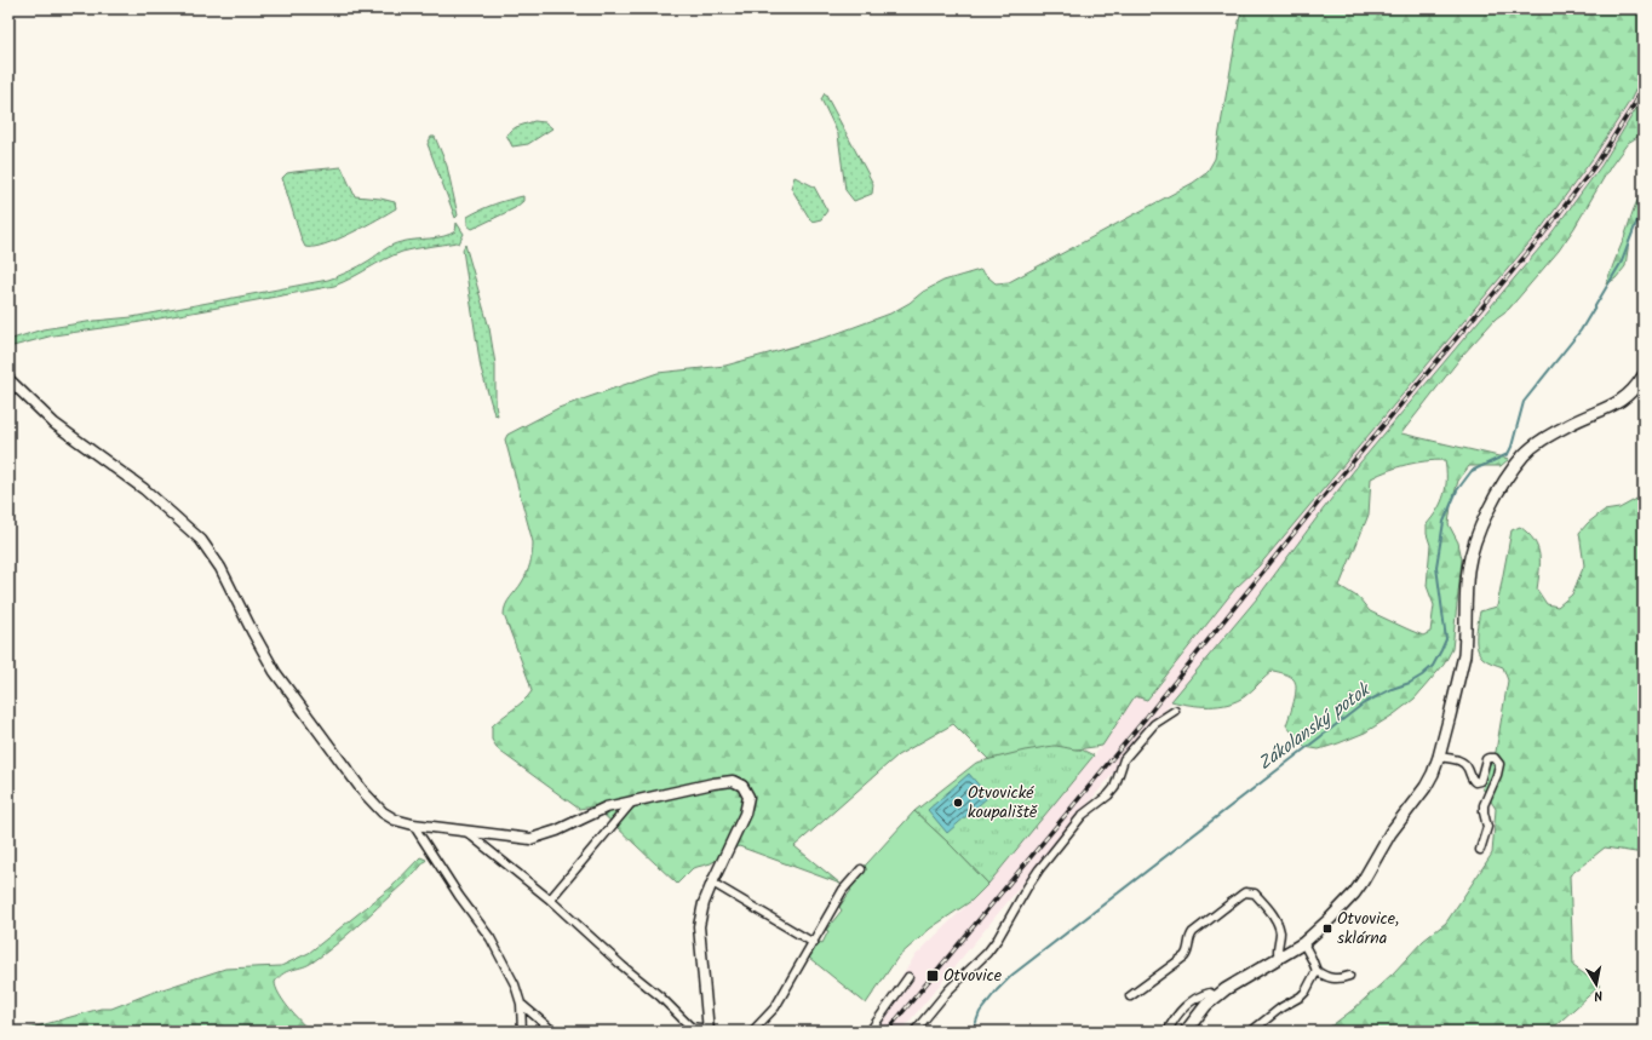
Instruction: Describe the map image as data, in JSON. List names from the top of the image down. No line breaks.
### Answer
{"water":["Zákolanský potok"],"places":{"other":["Otvovické koupaliště"],"transit":["Otvovice, sklárna","Otvovice"]},"north":"bottom"}
